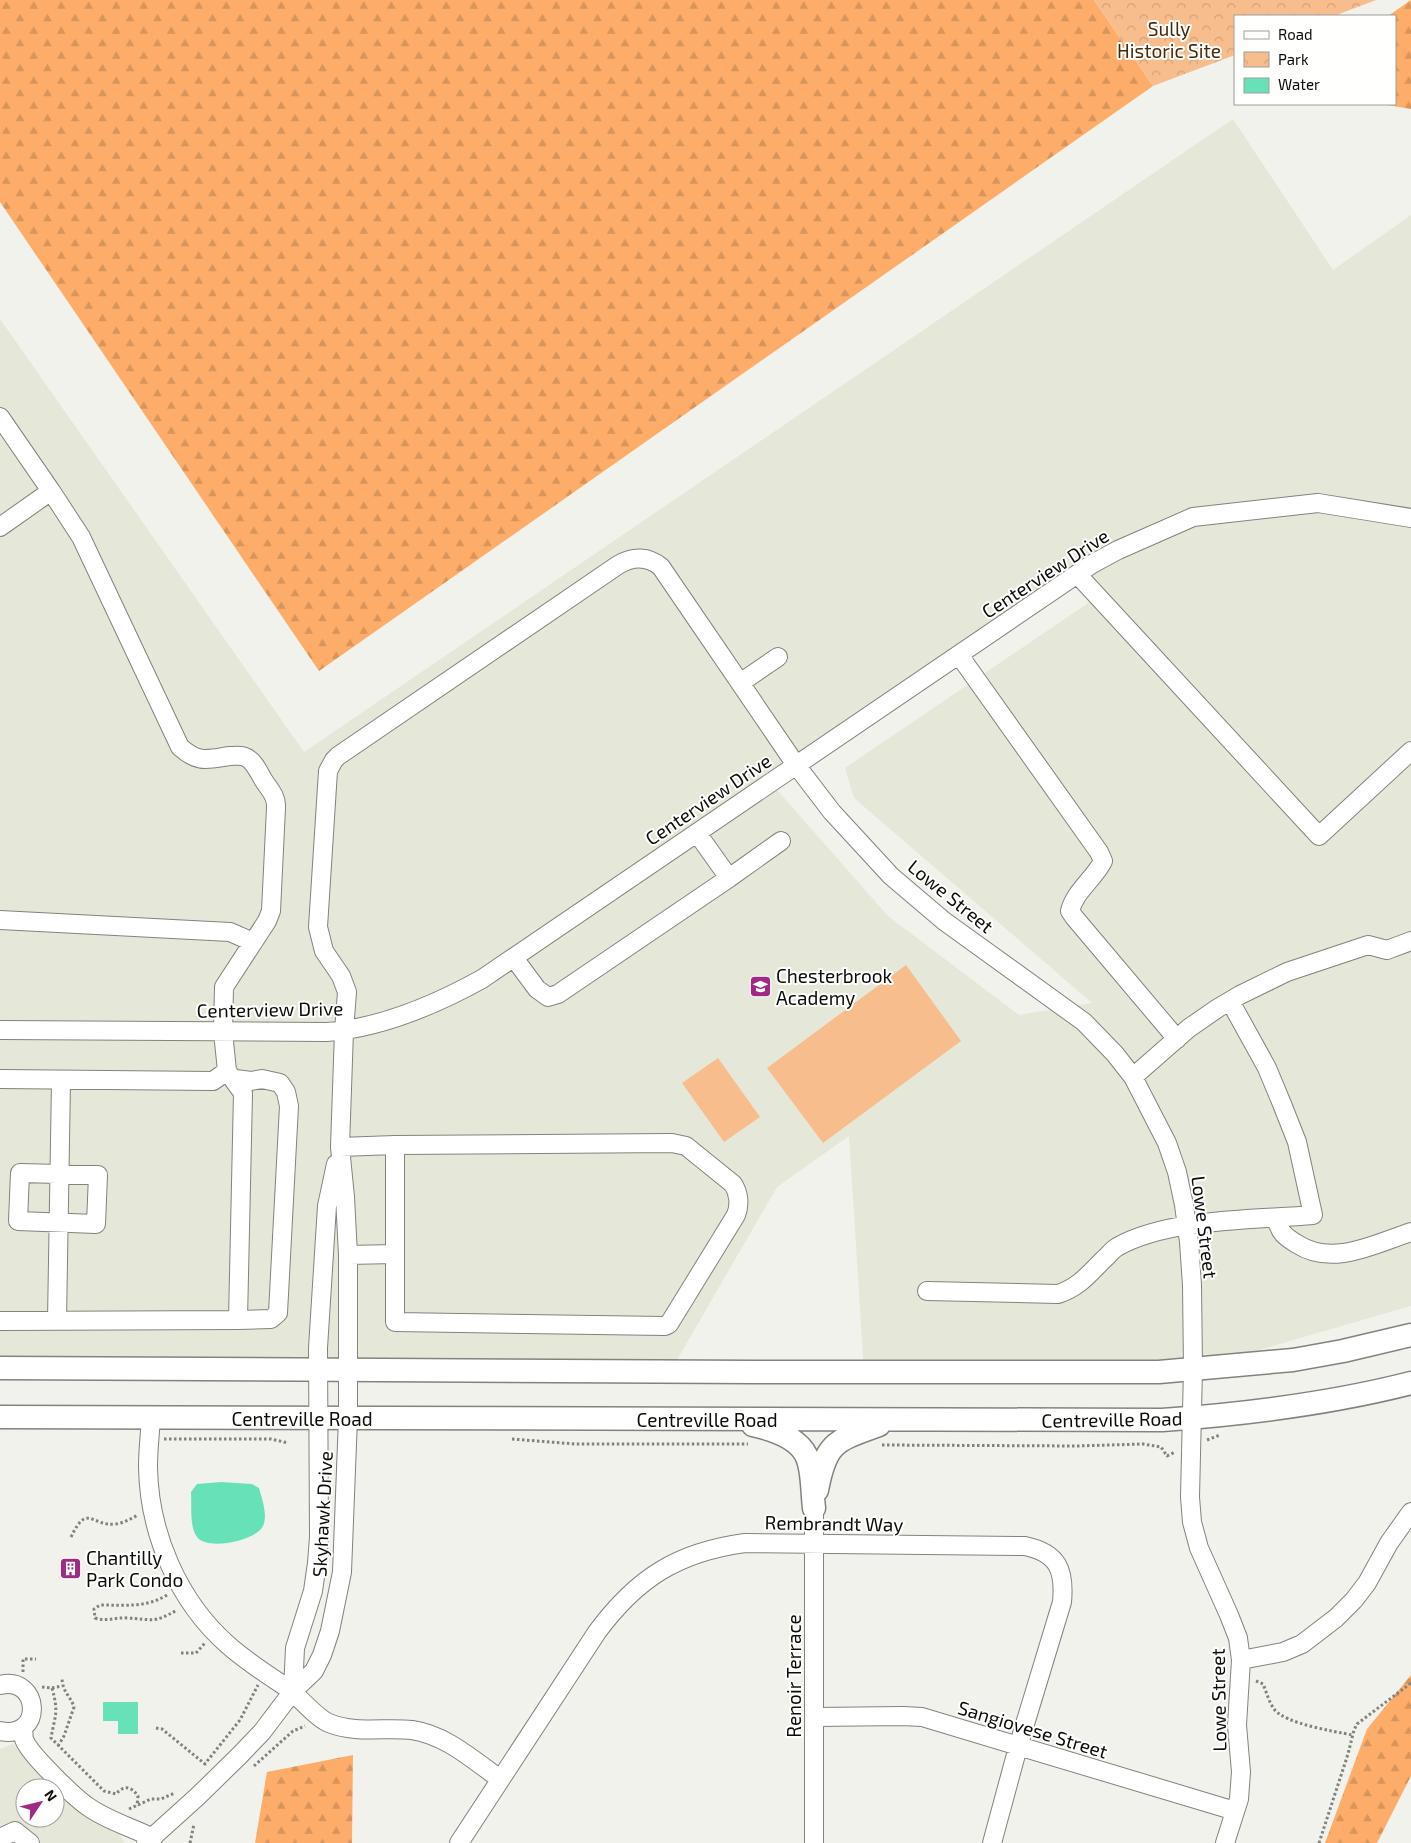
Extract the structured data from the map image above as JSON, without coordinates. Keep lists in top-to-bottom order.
{
  "streets": {
    "main road": ["Centreville Road"],
    "street": [
      "Centerview Drive",
      "Lowe Street",
      "Skyhawk Drive",
      "Rembrandt Way",
      "Renoir Terrace",
      "Sangiovese Street"
    ]
  },
  "crossings": [
    ["Centerview Drive", "Lowe Street"],
    ["Centerview Drive", "Skyhawk Drive"],
    ["Lowe Street", "Centreville Road"],
    ["Lowe Street", "Skyhawk Drive"],
    ["Lowe Street", "Sangiovese Street"],
    ["Centreville Road", "Skyhawk Drive"],
    ["Rembrandt Way", "Renoir Terrace"],
    ["Rembrandt Way", "Sangiovese Street"],
    ["Renoir Terrace", "Sangiovese Street"]
  ],
  "parks": ["Sully Historic Site"],
  "places": {
    "school or university": ["Chesterbrook Academy"],
    "building": ["Chantilly Park Condo"]
  },
  "legend": ["Road", "Park", "Water"],
  "north": "top right"
}
